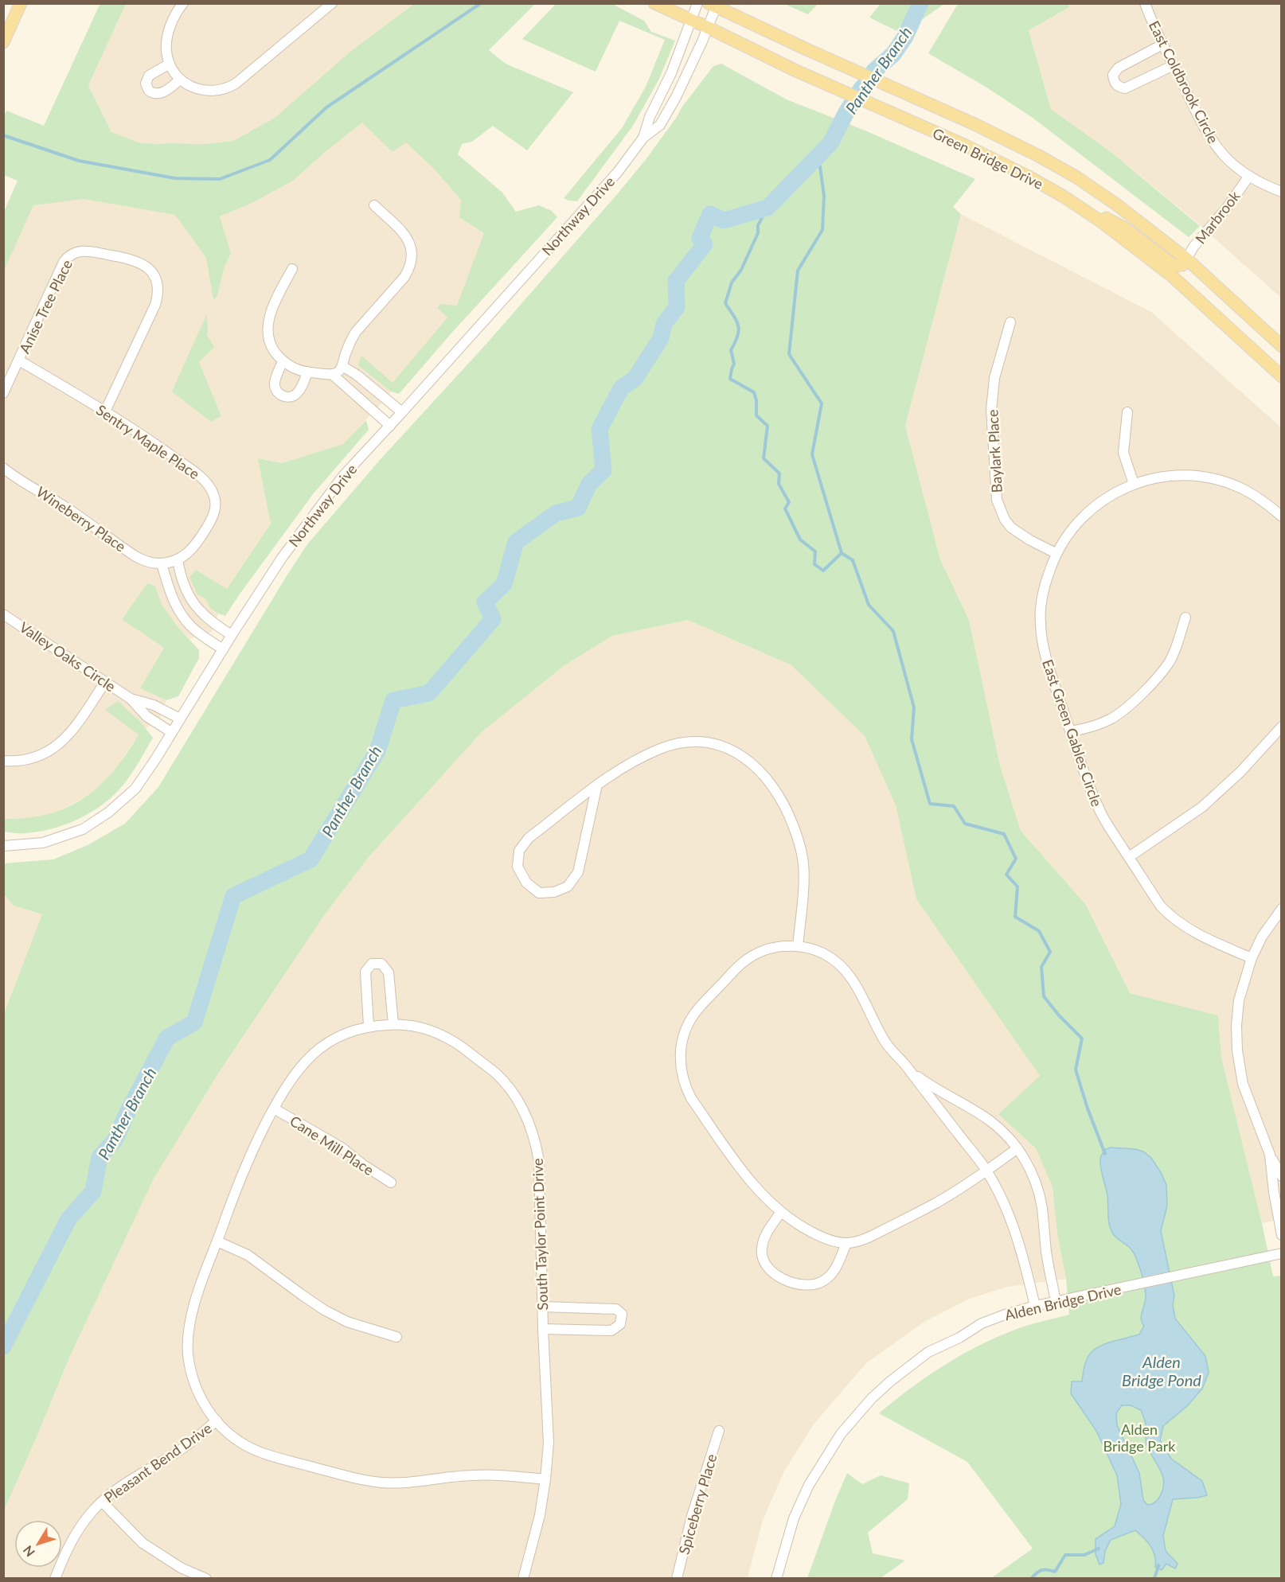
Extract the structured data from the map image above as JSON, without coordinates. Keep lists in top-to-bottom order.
{
  "streets": {
    "main road": ["Green Bridge Drive"],
    "street": [
      "East Coldbrook Circle",
      "Northway Drive",
      "Marbrook",
      "Anise Tree Place",
      "Sentry Maple Place",
      "Baylark Place",
      "Wineberry Place",
      "Valley Oaks Circle",
      "East Green Gables Circle",
      "Cane Mill Place",
      "South Taylor Point Drive",
      "Alden Bridge Drive",
      "Pleasant Bend Drive",
      "Spiceberry Place"
    ]
  },
  "crossings": [
    ["East Coldbrook Circle", "Marbrook"],
    ["Green Bridge Drive", "Northway Drive"],
    ["Green Bridge Drive", "Marbrook"],
    ["Northway Drive", "Valley Oaks Circle"],
    ["Anise Tree Place", "Sentry Maple Place"],
    ["Baylark Place", "East Green Gables Circle"],
    ["Cane Mill Place", "South Taylor Point Drive"],
    ["South Taylor Point Drive", "Pleasant Bend Drive"]
  ],
  "water": ["Panther Branch", "Alden Bridge Pond"],
  "parks": ["Alden Bridge Park"],
  "north": "bottom left"
}
